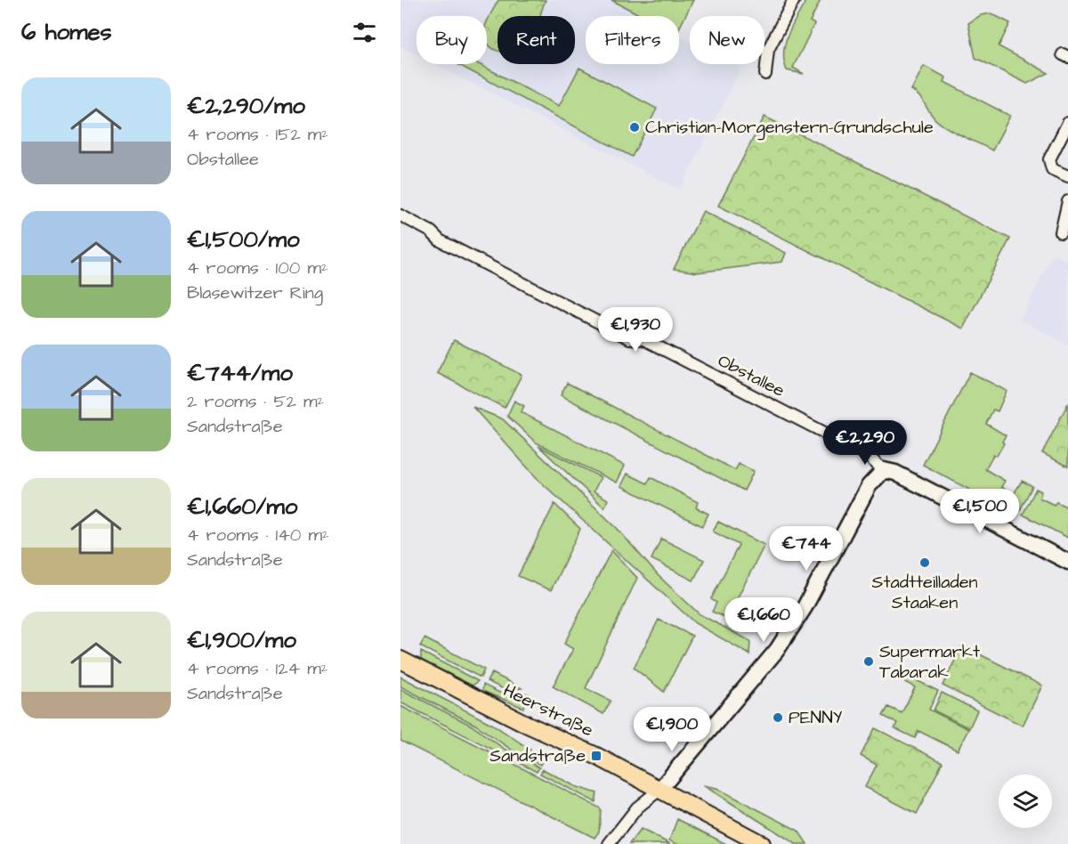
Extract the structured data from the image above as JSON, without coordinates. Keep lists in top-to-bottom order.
{
  "streets": {
    "main road": ["Heerstraße"],
    "street": ["Obstallee"]
  },
  "places": {
    "other": [
      "Christian-Morgenstern-Grundschule",
      "Stadtteilladen Staaken",
      "Supermarkt Tabarak",
      "PENNY"
    ],
    "transit": ["Sandstraße"]
  },
  "page": {
    "heading": "6 homes",
    "chip": [
      "Buy",
      "Rent",
      "Filters",
      "New"
    ],
    "list": [
      {
        "name": "€2,290/mo",
        "note": "4 rooms · 152 m² · Obstallee"
      },
      {
        "name": "€1,500/mo",
        "note": "4 rooms · 100 m² · Blasewitzer Ring"
      },
      {
        "name": "€744/mo",
        "note": "2 rooms · 52 m² · Sandstraße"
      },
      {
        "name": "€1,660/mo",
        "note": "4 rooms · 140 m² · Sandstraße"
      },
      {
        "name": "€1,900/mo",
        "note": "4 rooms · 124 m² · Sandstraße"
      }
    ],
    "price": [
      "€1,930",
      "€2,290",
      "€1,500",
      "€744",
      "€1,660",
      "€1,900"
    ]
  }
}
